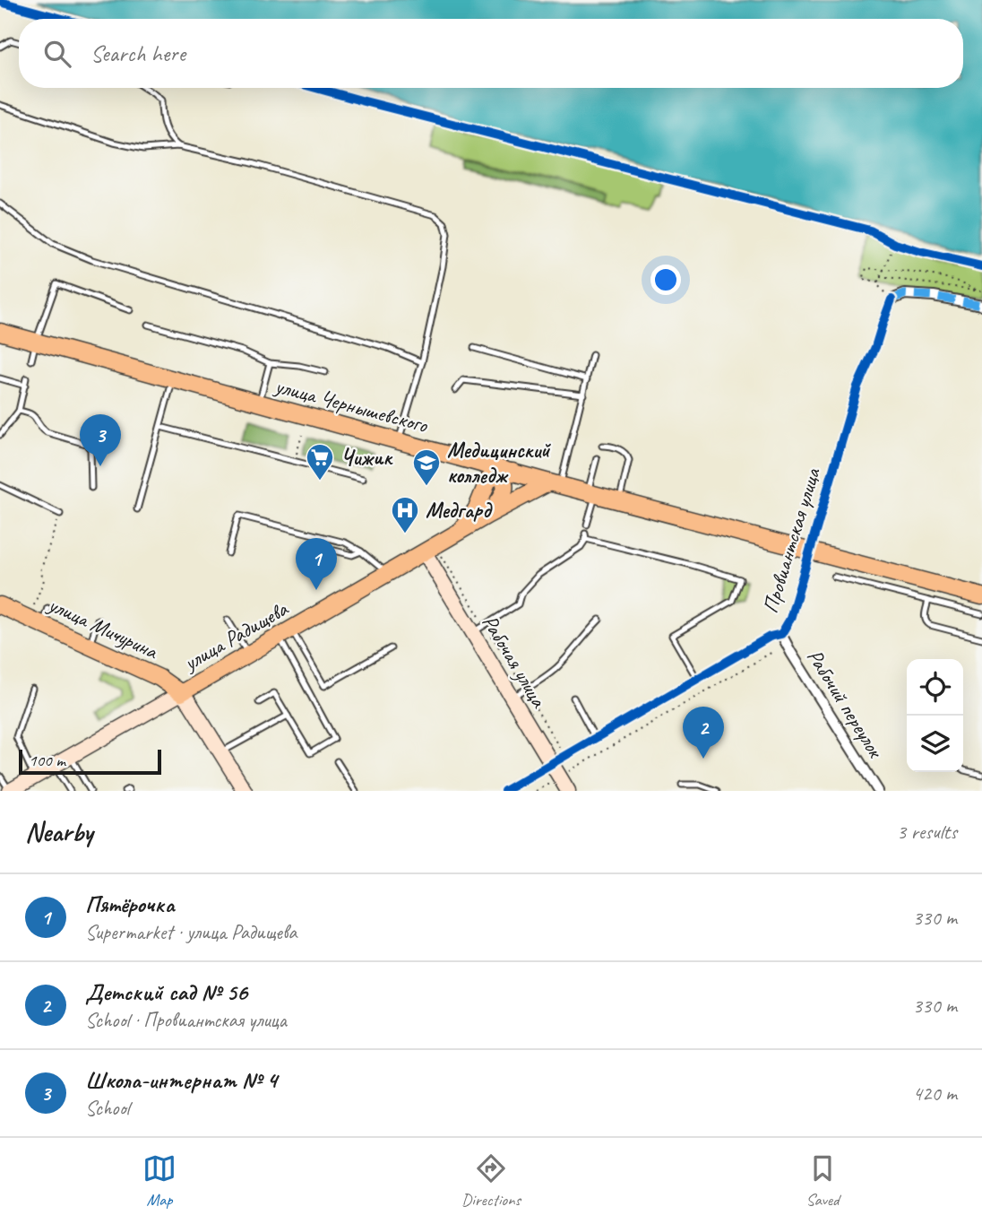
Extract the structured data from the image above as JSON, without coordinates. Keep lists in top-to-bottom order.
{
  "streets": {
    "main road": ["улица Чернышевского", "улица Мичурина", "улица Радищева"],
    "street": ["Провиантская улица", "Рабочая улица", "Рабочий переулок"]
  },
  "crossings": [
    ["улица Чернышевского", "Провиантская улица"],
    ["улица Чернышевского", "улица Радищева"],
    ["Провиантская улица", "Рабочая улица"],
    ["Провиантская улица", "Рабочий переулок"],
    ["улица Мичурина", "улица Радищева"],
    ["улица Радищева", "Рабочая улица"]
  ],
  "places": {
    "supermarket": ["Чижик"],
    "school or university": ["Медицинский колледж"],
    "hospital": ["Медгард"]
  },
  "scale_bar": "100 m",
  "page": {
    "search": "Search here",
    "pins": ["3", "1", "2"],
    "scale": "100 m",
    "heading": ["Nearby", "3 results"],
    "list": [
      {
        "mark": "1",
        "name": "Пятёрочка",
        "note": "Supermarket · улица Радищева",
        "value": "330 m"
      },
      {
        "mark": "2",
        "name": "Детский сад № 56",
        "note": "School · Провиантская улица",
        "value": "330 m"
      },
      {
        "mark": "3",
        "name": "Школа-интернат № 4",
        "note": "School",
        "value": "420 m"
      }
    ],
    "nav": ["Map", "Directions", "Saved"]
  }
}
